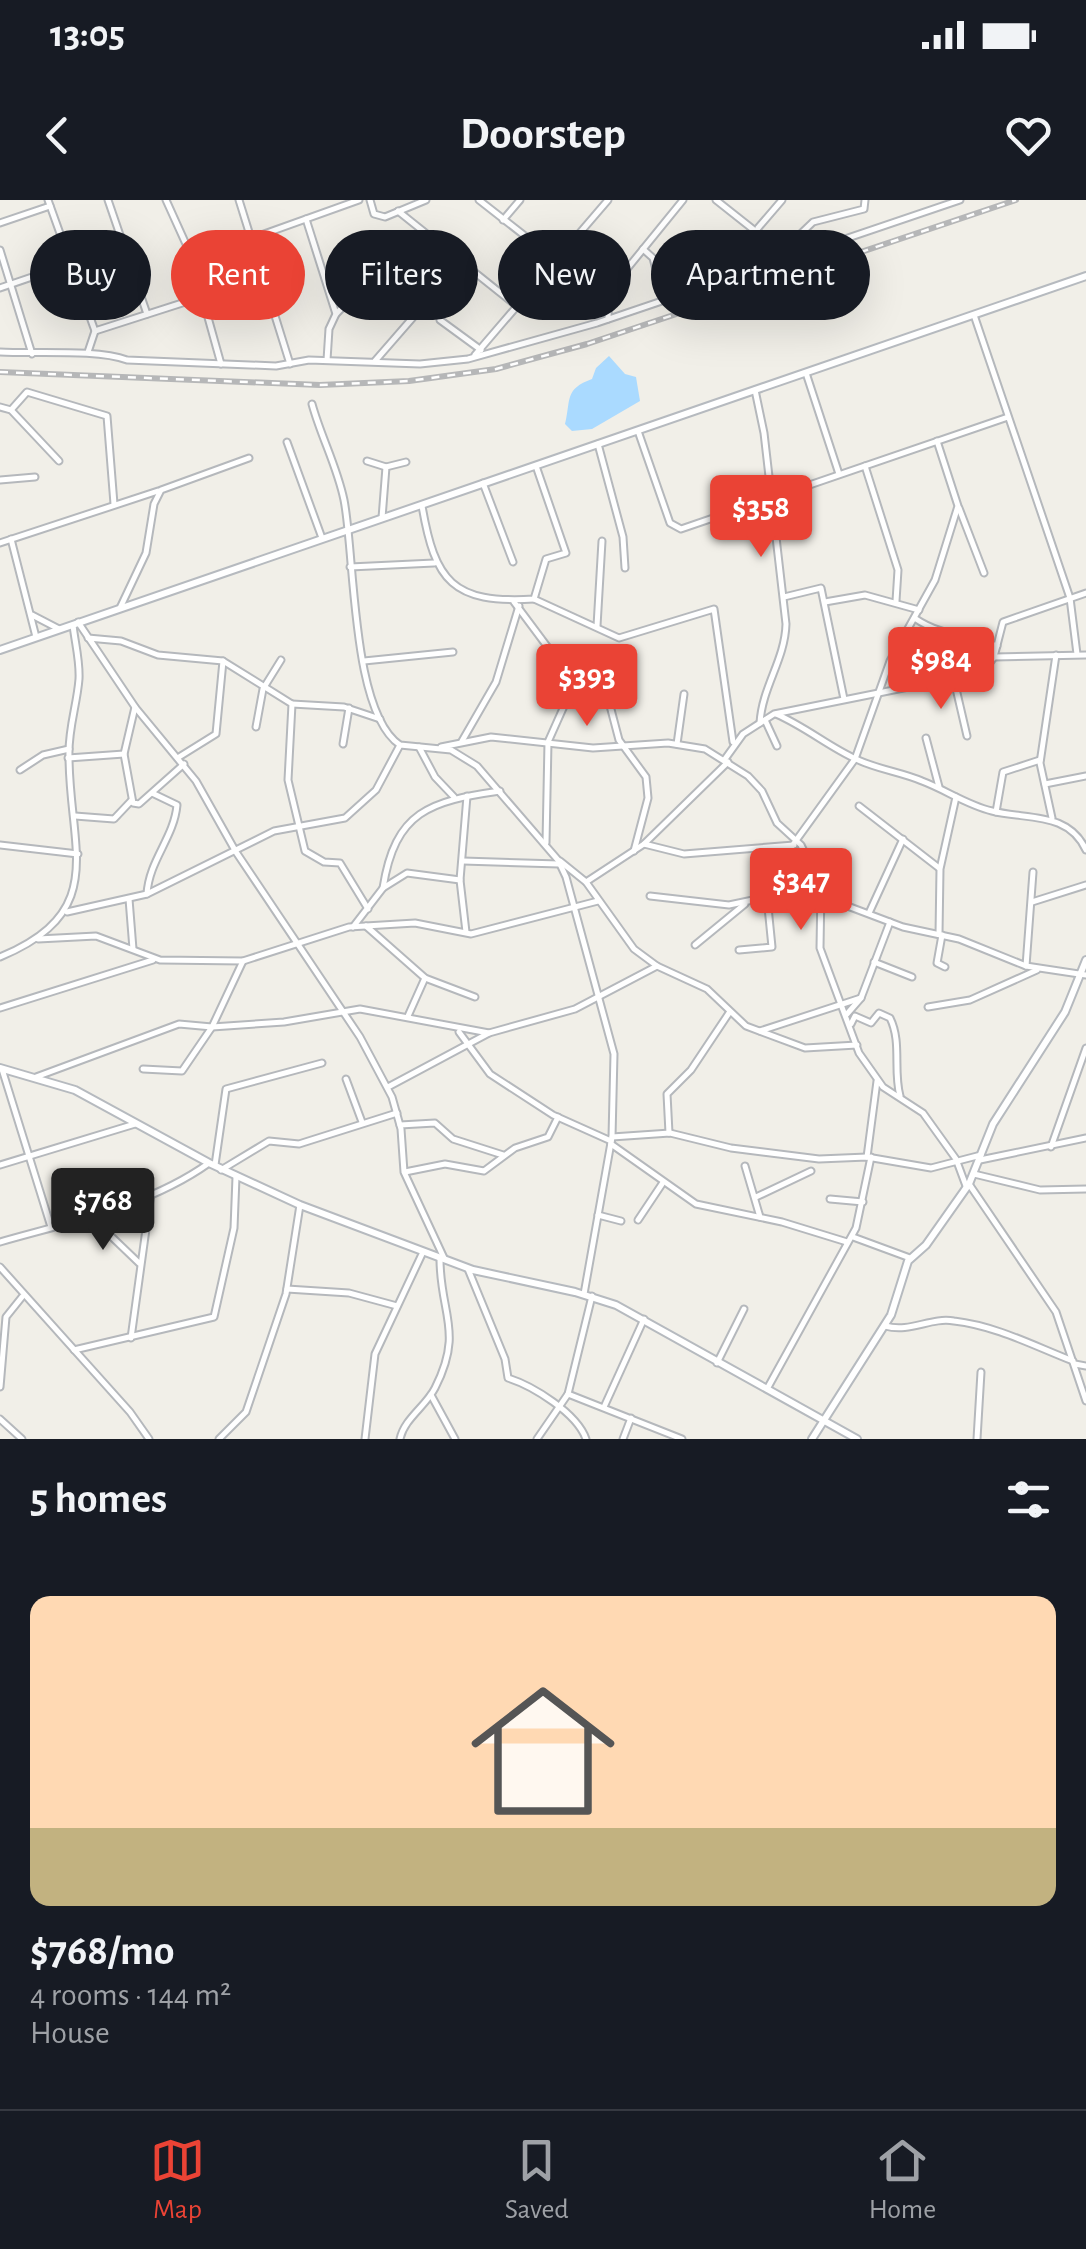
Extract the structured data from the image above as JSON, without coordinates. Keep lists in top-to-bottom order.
{
  "page": {
    "status": "13:05",
    "header": "Doorstep",
    "chip": [
      "Buy",
      "Rent",
      "Filters",
      "New",
      "Apartment"
    ],
    "price": [
      "$358",
      "$984",
      "$393",
      "$347",
      "$768"
    ],
    "heading": "5 homes",
    "list": [
      {
        "name": "$768/mo",
        "note": "4 rooms · 144 m² · House"
      }
    ],
    "tabs": ["Map", "Saved", "Home"]
  }
}
